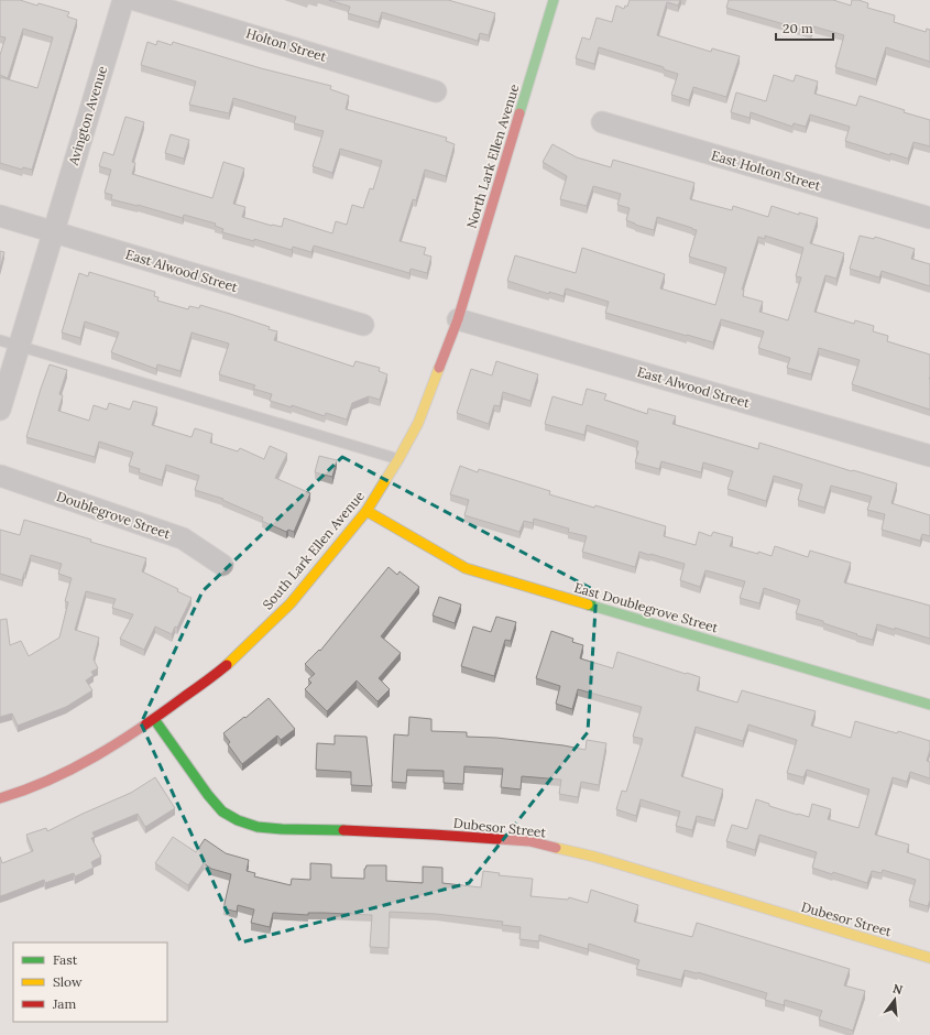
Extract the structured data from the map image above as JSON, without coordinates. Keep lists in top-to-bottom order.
{
  "streets": {
    "street": [
      "Holton Street",
      "Avington Avenue",
      "North Lark Ellen Avenue",
      "East Holton Street",
      "East Alwood Street",
      "Doublegrove Street",
      "South Lark Ellen Avenue",
      "East Doublegrove Street",
      "Dubesor Street"
    ]
  },
  "crossings": [
    ["Avington Avenue", "East Alwood Street"],
    ["North Lark Ellen Avenue", "East Alwood Street"],
    ["North Lark Ellen Avenue", "South Lark Ellen Avenue"],
    ["East Alwood Street", "South Lark Ellen Avenue"],
    ["South Lark Ellen Avenue", "East Doublegrove Street"],
    ["South Lark Ellen Avenue", "Dubesor Street"]
  ],
  "legend": ["Fast", "Slow", "Jam"],
  "scale_bar": "20 m",
  "north": "top"
}
